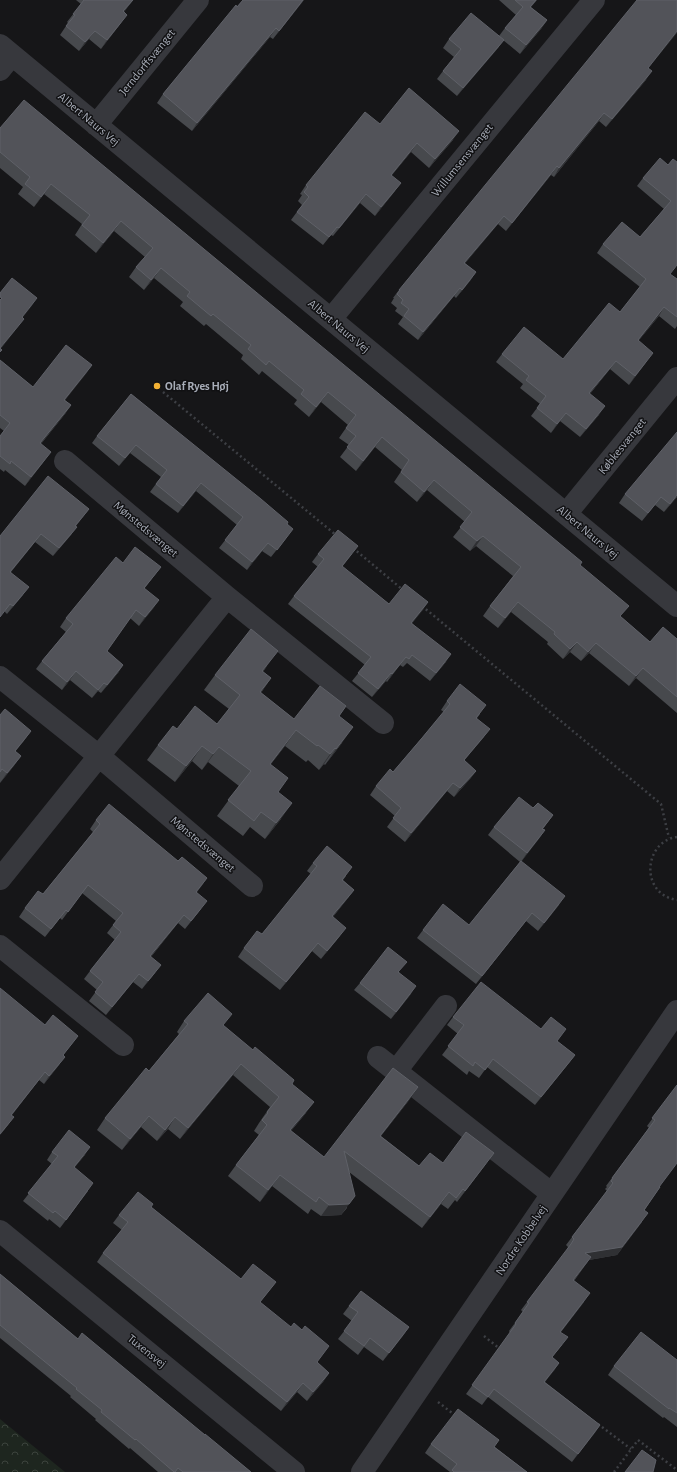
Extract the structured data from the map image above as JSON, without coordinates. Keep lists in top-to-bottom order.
{
  "streets": {
    "street": [
      "Jerndorffsvænget",
      "Albert Naurs Vej",
      "Willumsensvænget",
      "Købkesvænget",
      "Mønstedsvænget",
      "Nordre Kobbelvej",
      "Tuxensvej"
    ]
  },
  "crossings": [
    ["Jerndorffsvænget", "Albert Naurs Vej"],
    ["Albert Naurs Vej", "Willumsensvænget"],
    ["Albert Naurs Vej", "Købkesvænget"]
  ],
  "places": ["Olaf Ryes Høj"]
}
